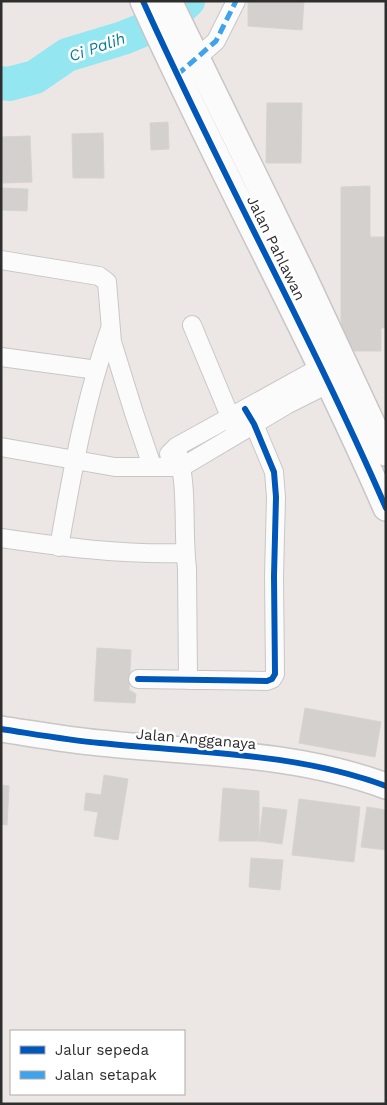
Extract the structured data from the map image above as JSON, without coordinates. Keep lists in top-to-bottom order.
{
  "streets": {
    "street": ["Jalan Pahlawan", "Jalan Angganaya"]
  },
  "water": ["Ci Palih"],
  "legend": ["Jalur sepeda", "Jalan setapak"]
}
